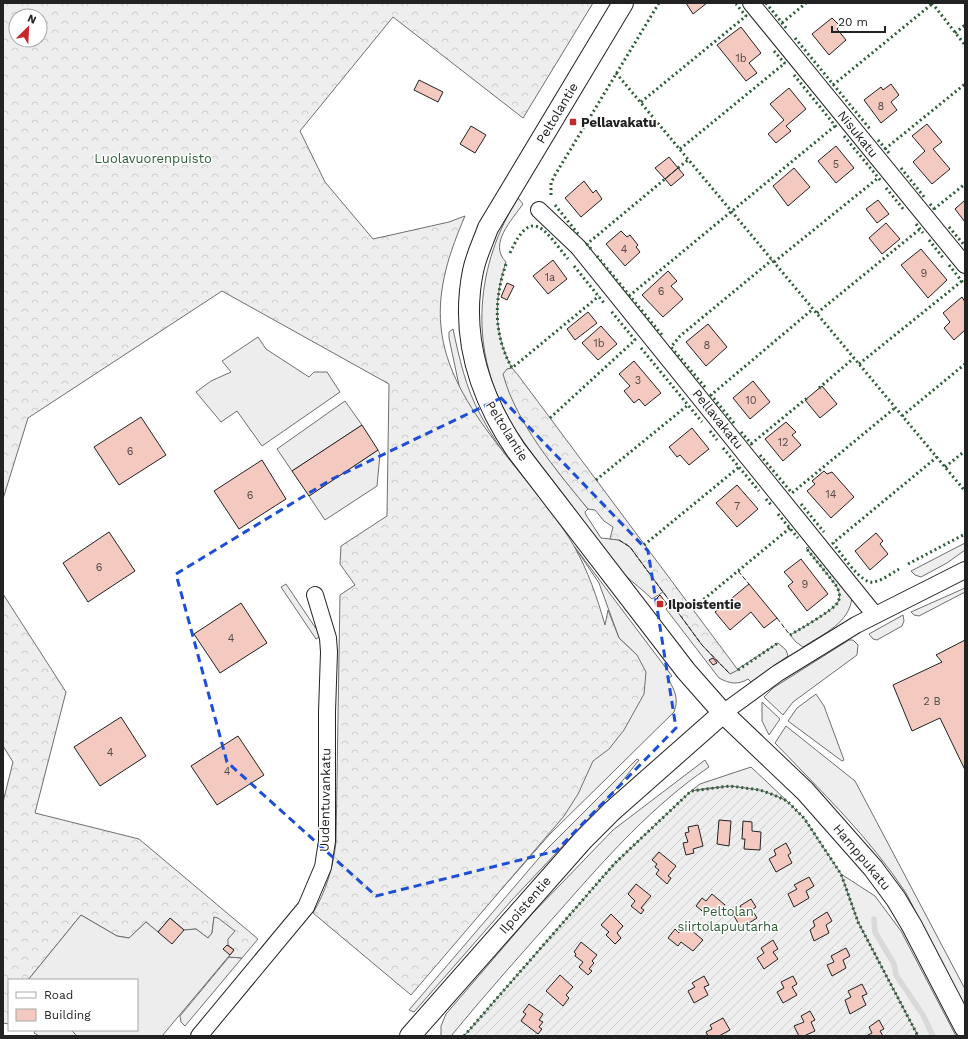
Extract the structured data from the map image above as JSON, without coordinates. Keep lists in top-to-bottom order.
{
  "streets": {
    "street": [
      "Peltolantie",
      "Nisukatu",
      "Pellavakatu",
      "Uudentuvankatu",
      "Hamppukatu",
      "Ilpoistentie"
    ]
  },
  "crossings": [
    ["Peltolantie", "Hamppukatu"],
    ["Peltolantie", "Ilpoistentie"],
    ["Pellavakatu", "Ilpoistentie"],
    ["Hamppukatu", "Ilpoistentie"]
  ],
  "parks": ["Luolavuorenpuisto", "Peltolan siirtolapuutarha"],
  "places": {
    "transit": ["Pellavakatu", "Ilpoistentie"]
  },
  "house_numbers": [
    "1b",
    "8",
    "5",
    "4",
    "9",
    "1a",
    "6",
    "1b",
    "8",
    "3",
    "10",
    "12",
    "6",
    "14",
    "6",
    "7",
    "6",
    "9",
    "4",
    "2 B",
    "4",
    "4"
  ],
  "legend": ["Road", "Building"],
  "scale_bar": "20 m",
  "north": "top right"
}
